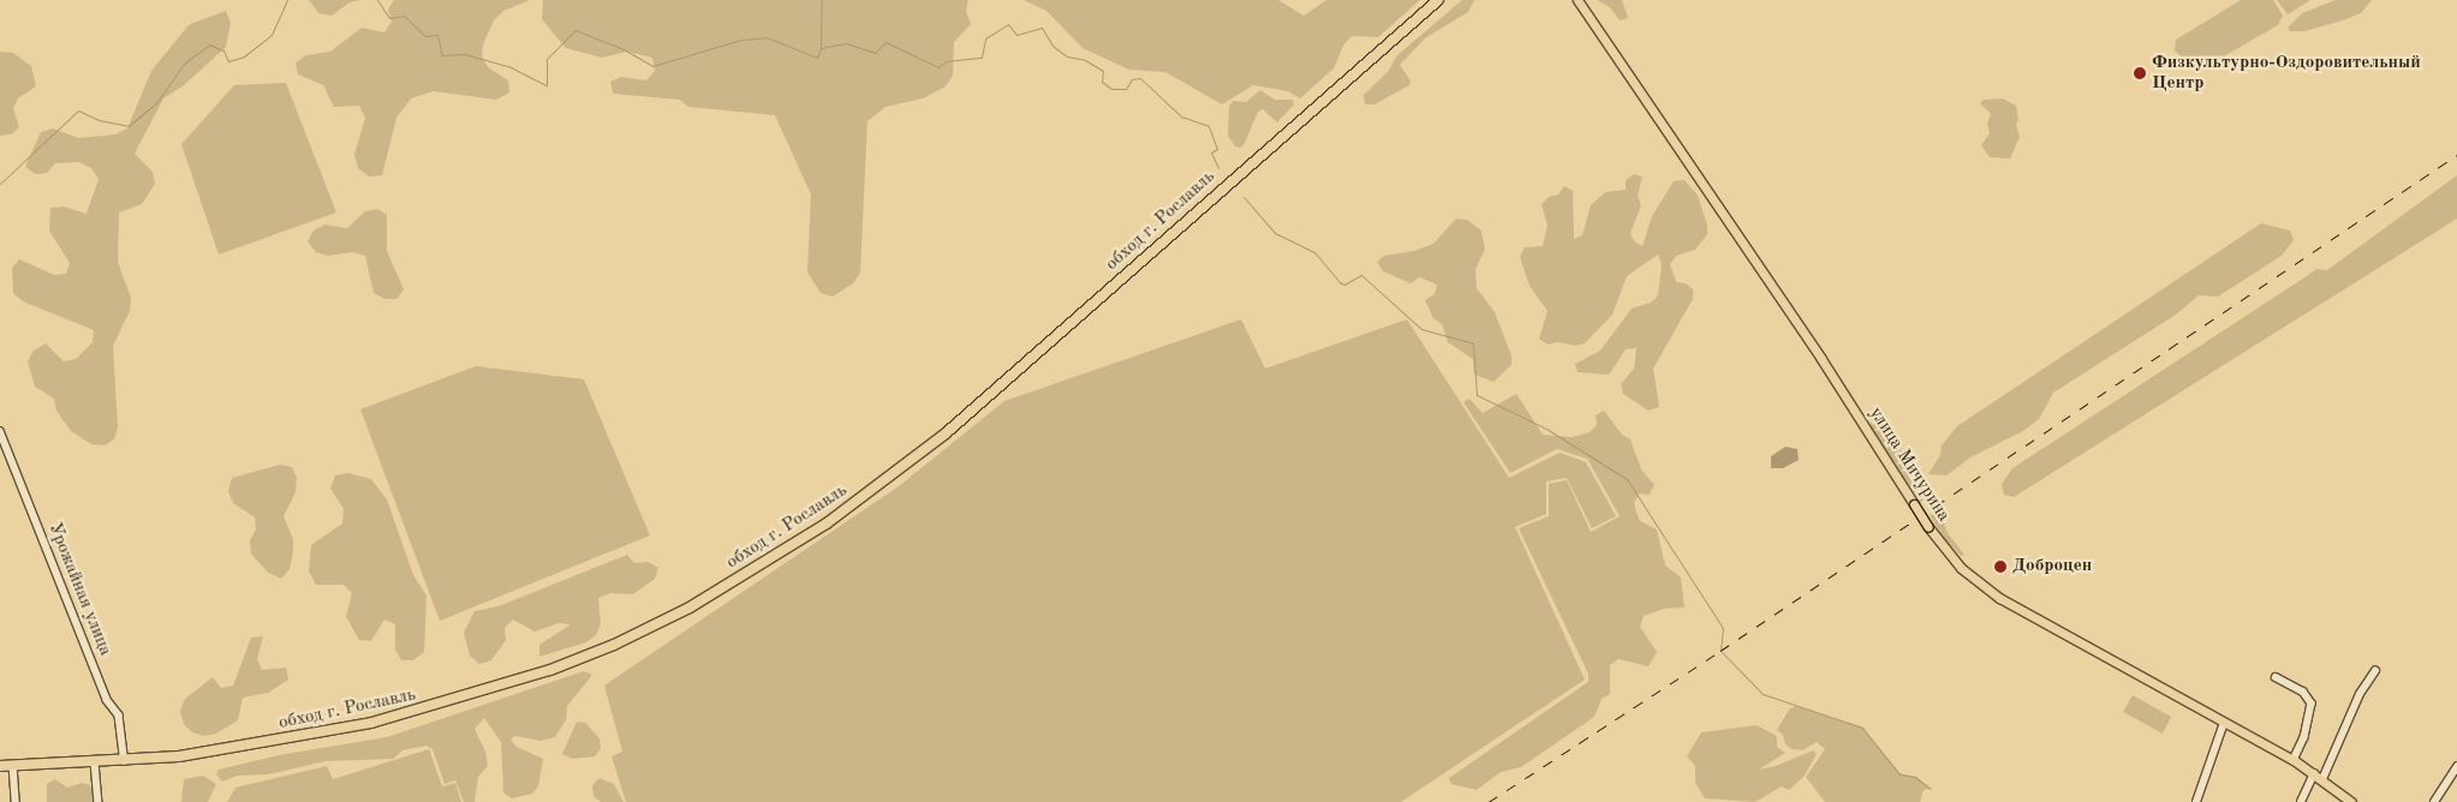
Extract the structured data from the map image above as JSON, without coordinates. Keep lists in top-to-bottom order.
{
  "streets": {
    "highway": ["обход г. Рославль"],
    "main road": ["улица Мичурина"],
    "street": ["Урожайная улица"]
  },
  "crossings": [
    ["обход г. Рославль", "Урожайная улица"]
  ],
  "places": ["Физкультурно-Оздоровительный Центр", "Доброцен"]
}
